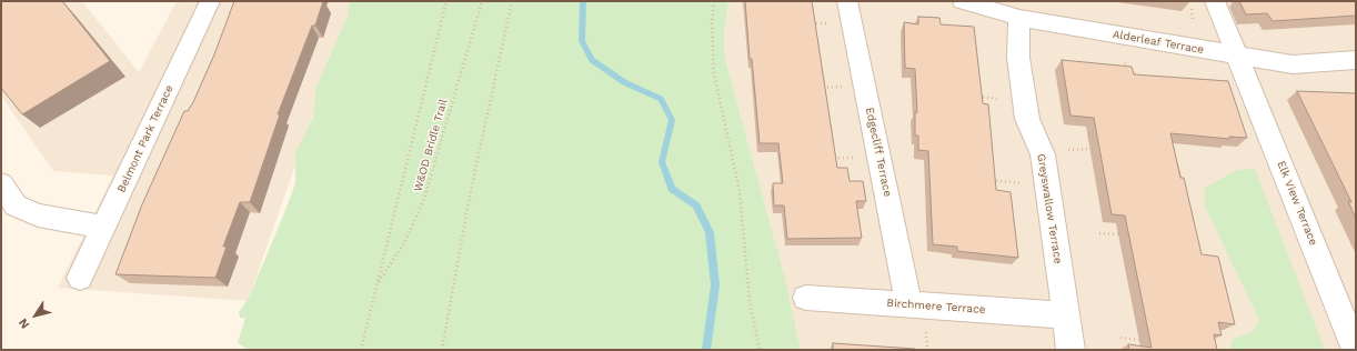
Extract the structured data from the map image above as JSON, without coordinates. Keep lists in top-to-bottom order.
{
  "streets": {
    "street": [
      "Alderleaf Terrace",
      "Belmont Park Terrace",
      "Edgecliff Terrace",
      "Elk View Terrace",
      "Greyswallow Terrace",
      "Birchmere Terrace"
    ],
    "path": ["W&OD Bridle Trail"]
  },
  "crossings": [
    ["Alderleaf Terrace", "Elk View Terrace"],
    ["Alderleaf Terrace", "Greyswallow Terrace"],
    ["Edgecliff Terrace", "Birchmere Terrace"],
    ["Greyswallow Terrace", "Birchmere Terrace"]
  ],
  "north": "bottom left"
}
